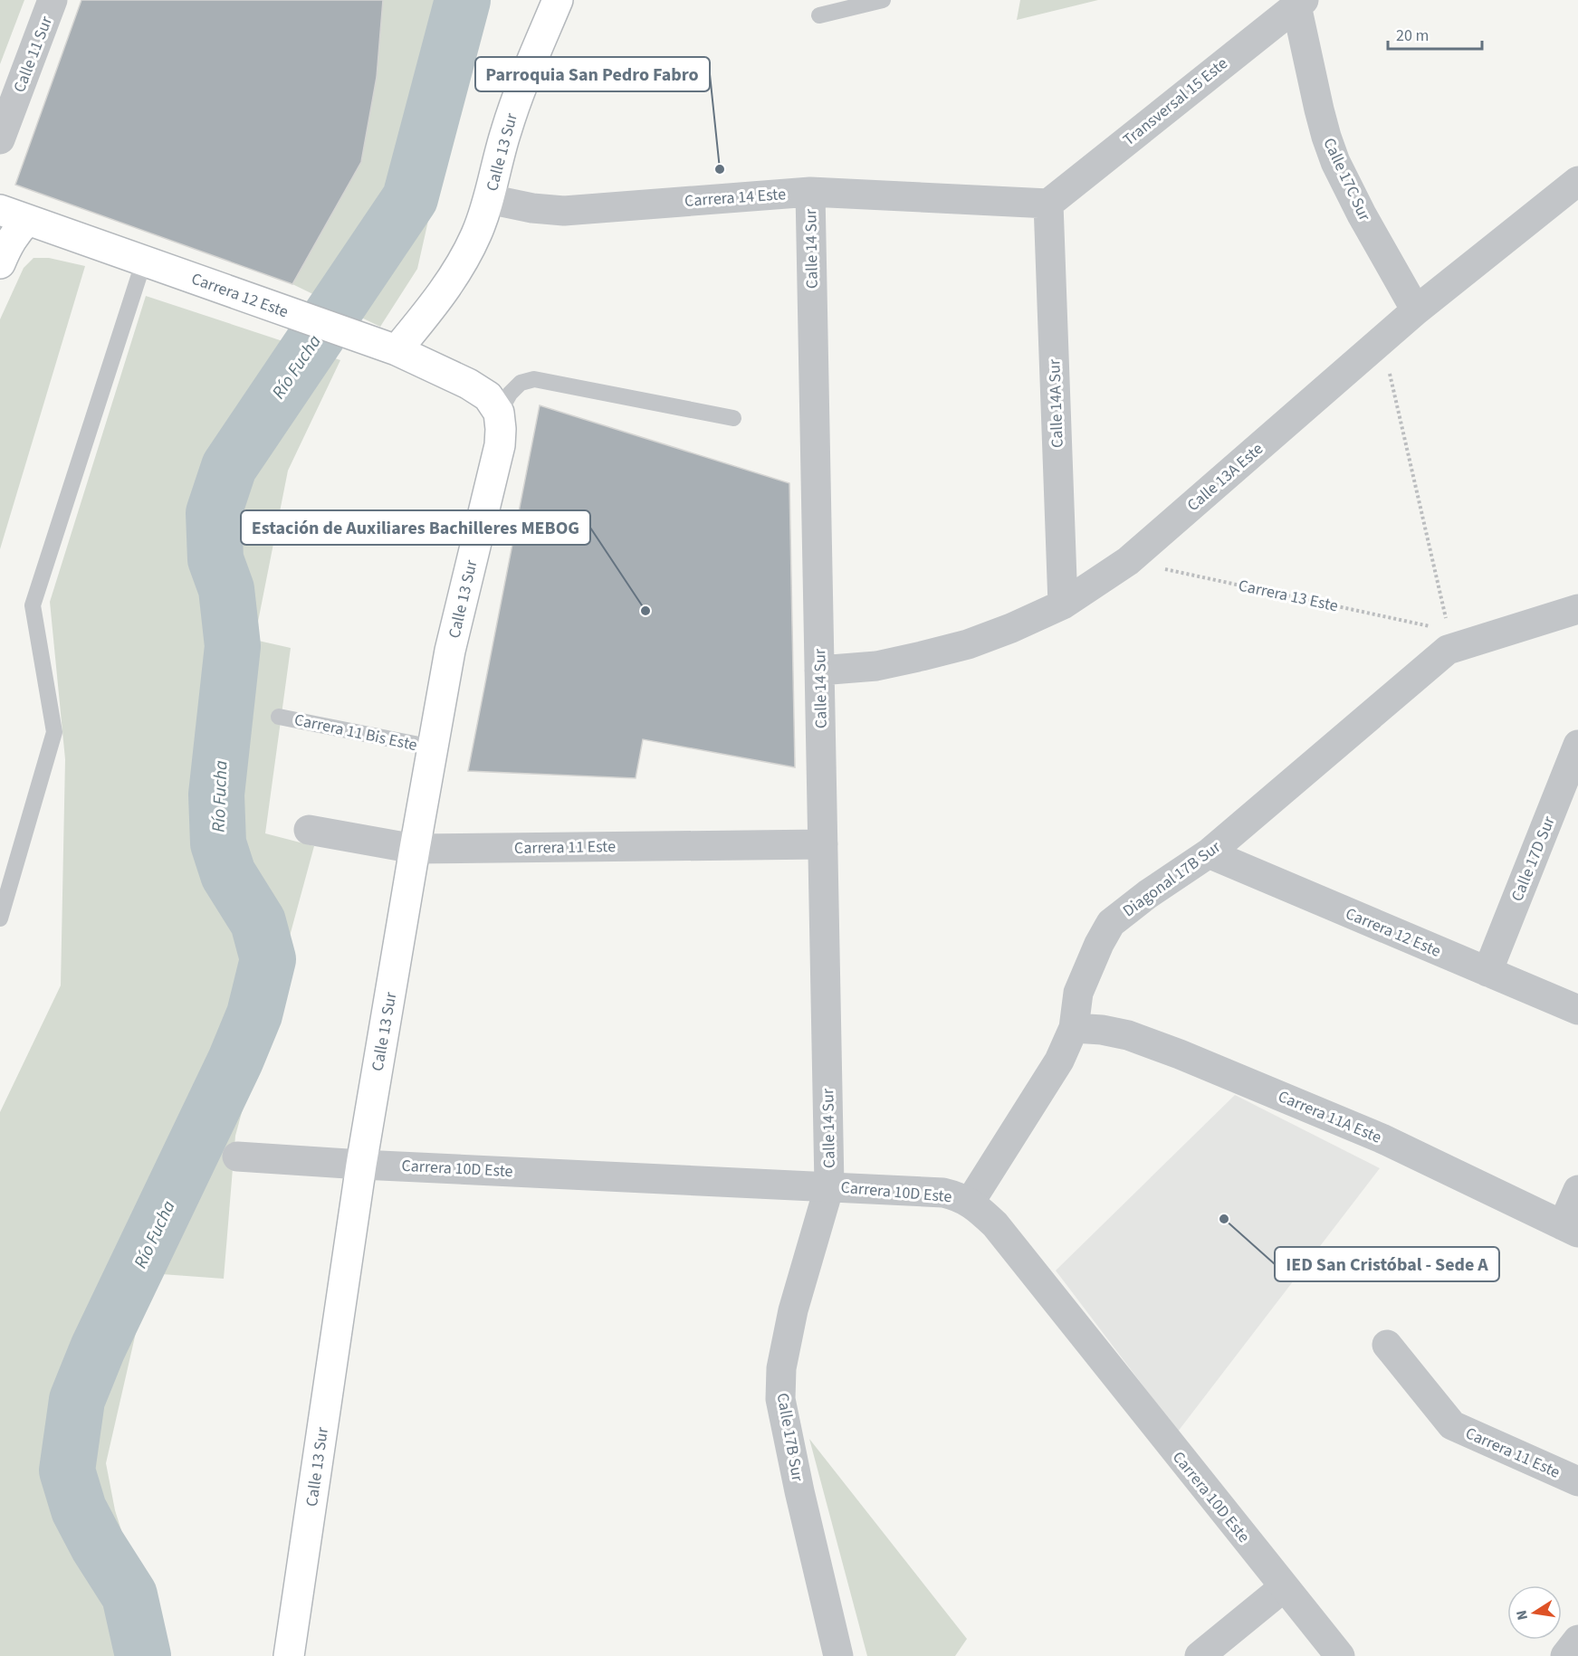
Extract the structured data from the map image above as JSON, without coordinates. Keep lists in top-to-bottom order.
{
  "streets": {
    "main road": ["Calle 13 Sur", "Carrera 12 Este"],
    "street": [
      "Calle 11 Sur",
      "Transversal 15 Este",
      "Calle 17C Sur",
      "Carrera 14 Este",
      "Calle 14 Sur",
      "Calle 14A Sur",
      "Calle 13A Este",
      "Carrera 11 Este",
      "Calle 17D Sur",
      "Diagonal 17B Sur",
      "Carrera 11A Este",
      "Carrera 10D Este",
      "Calle 17B Sur"
    ],
    "lane": ["Carrera 11 Bis Este"],
    "path": ["Carrera 13 Este"]
  },
  "crossings": [
    ["Transversal 15 Este", "Calle 17C Sur"],
    ["Transversal 15 Este", "Carrera 14 Este"],
    ["Transversal 15 Este", "Calle 14A Sur"],
    ["Calle 13 Sur", "Carrera 14 Este"],
    ["Calle 13 Sur", "Carrera 12 Este"],
    ["Calle 13 Sur", "Carrera 11 Bis Este"],
    ["Calle 13 Sur", "Carrera 11 Este"],
    ["Calle 13 Sur", "Carrera 10D Este"],
    ["Calle 17C Sur", "Calle 13A Este"],
    ["Carrera 14 Este", "Calle 14 Sur"],
    ["Carrera 14 Este", "Calle 14A Sur"],
    ["Calle 14 Sur", "Calle 13A Este"],
    ["Calle 14 Sur", "Carrera 11 Este"],
    ["Calle 14 Sur", "Carrera 10D Este"],
    ["Calle 14 Sur", "Calle 17B Sur"],
    ["Carrera 12 Este", "Calle 17D Sur"],
    ["Carrera 12 Este", "Diagonal 17B Sur"],
    ["Calle 14A Sur", "Calle 13A Este"],
    ["Calle 13A Este", "Carrera 13 Este"],
    ["Carrera 13 Este", "Diagonal 17B Sur"],
    ["Diagonal 17B Sur", "Carrera 11A Este"],
    ["Diagonal 17B Sur", "Carrera 10D Este"],
    ["Carrera 10D Este", "Calle 17B Sur"]
  ],
  "water": ["Río Fucha"],
  "places": ["Parroquia San Pedro Fabro", "Estación de Auxiliares Bachilleres MEBOG", "IED San Cristóbal - Sede A"],
  "scale_bar": "20 m",
  "north": "left"
}
